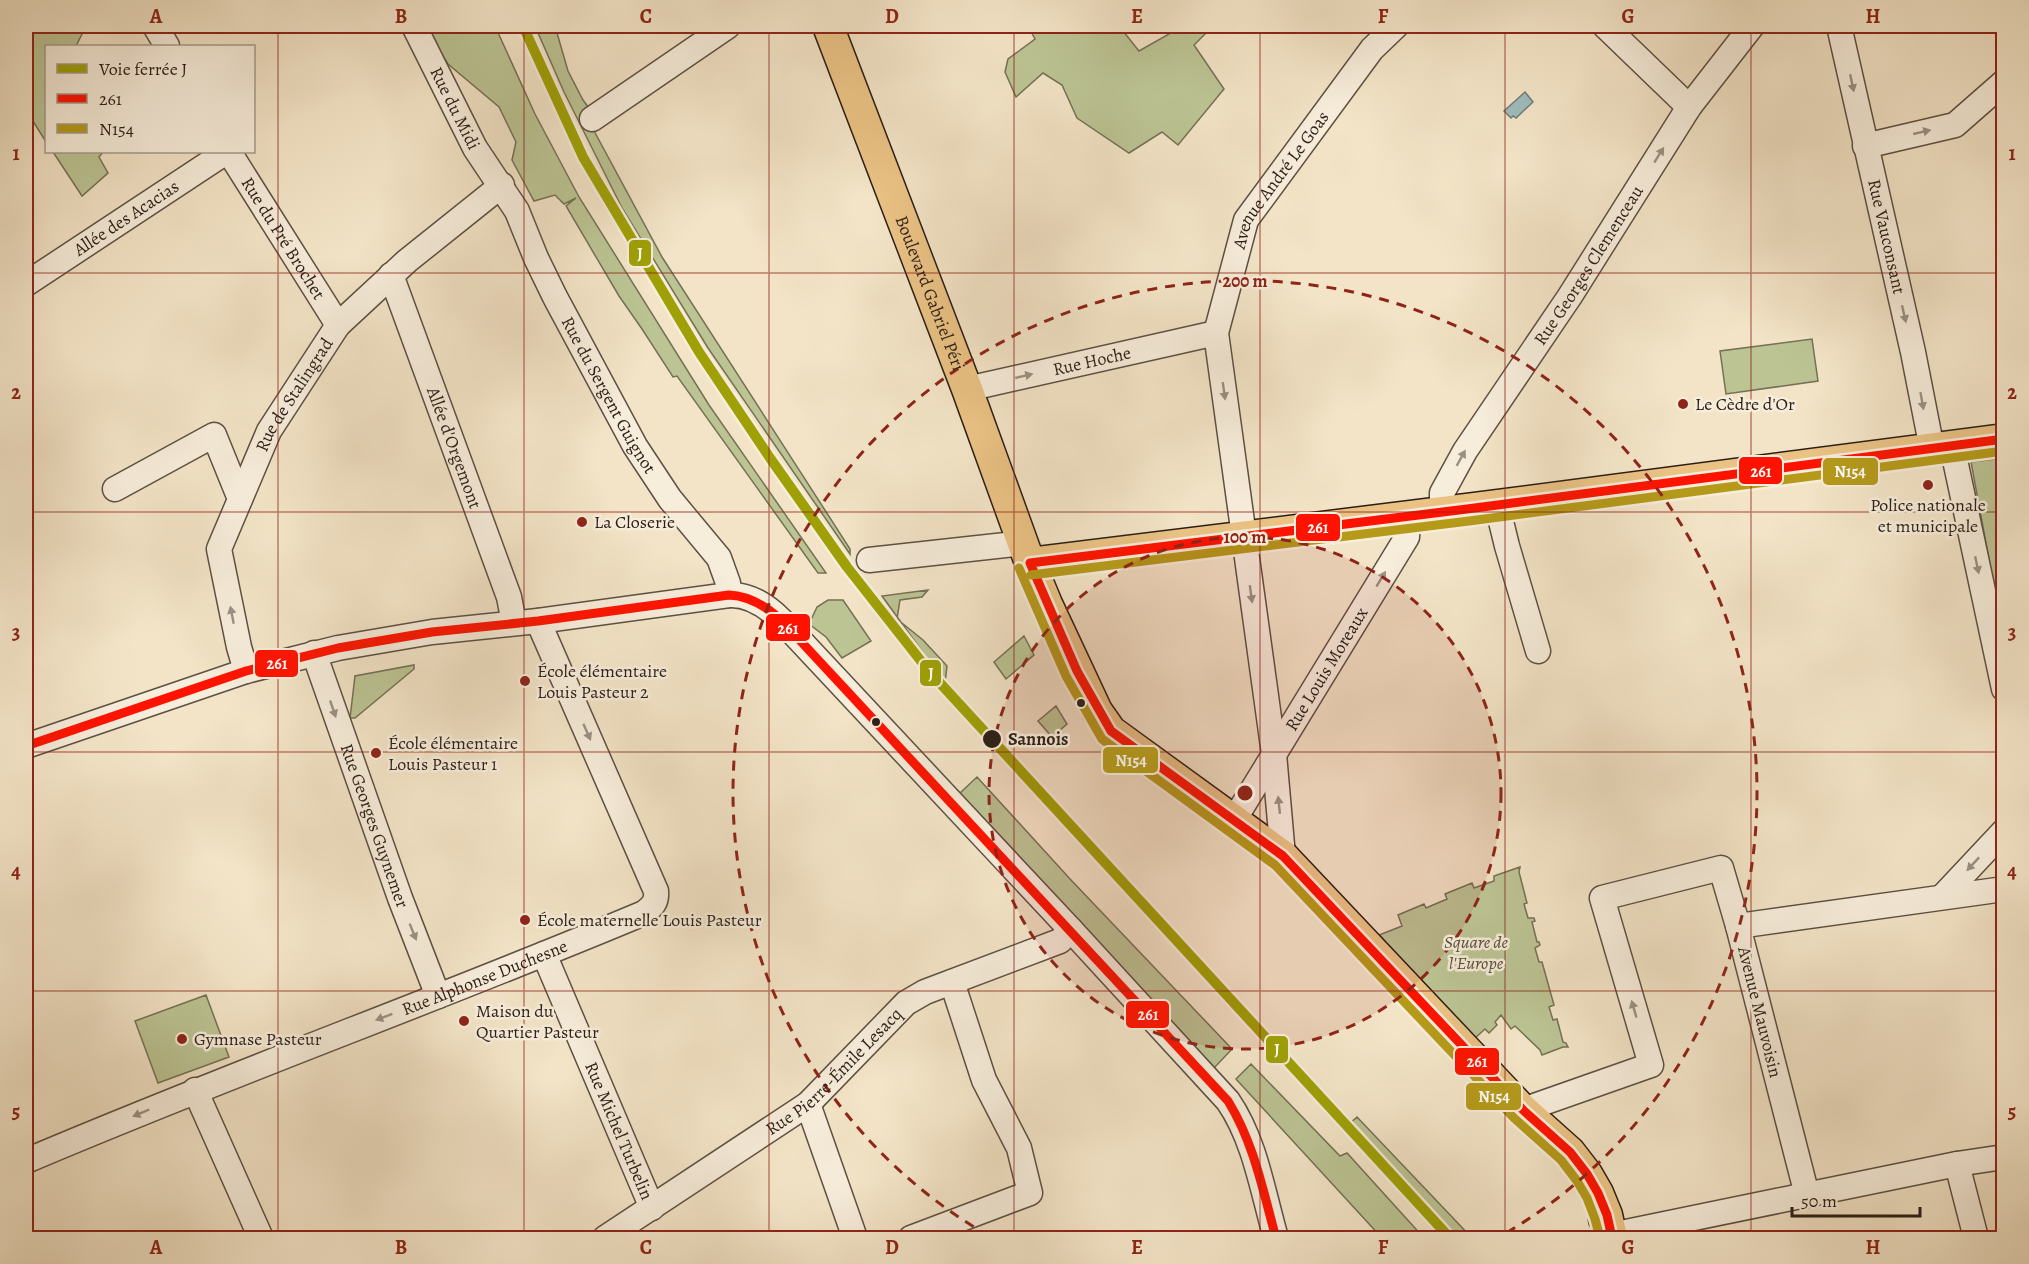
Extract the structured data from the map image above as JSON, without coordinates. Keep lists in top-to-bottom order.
{
  "streets": {
    "main road": ["Boulevard Gabriel Péri"],
    "street": [
      "Rue du Midi",
      "Avenue André Le Goas",
      "Allée des Acacias",
      "Rue Vauconsant",
      "Rue du Pré Brochet",
      "Rue Georges Clemenceau",
      "Rue Hoche",
      "Rue de Stalingrad",
      "Rue du Sergent Guignot",
      "Allée d'Orgemont",
      "Rue Louis Moreaux",
      "Rue Georges Guynemer",
      "Rue Alphonse Duchesne",
      "Avenue Mauvoisin",
      "Rue Pierre-Émile Lesacq",
      "Rue Michel Turbelin"
    ]
  },
  "crossings": [
    ["Rue du Midi", "Rue de Stalingrad"],
    ["Rue du Midi", "Rue du Sergent Guignot"],
    ["Avenue André Le Goas", "Boulevard Gabriel Péri"],
    ["Avenue André Le Goas", "Rue Hoche"],
    ["Avenue André Le Goas", "Rue Louis Moreaux"],
    ["Rue du Pré Brochet", "Rue de Stalingrad"],
    ["Boulevard Gabriel Péri", "Rue Hoche"],
    ["Boulevard Gabriel Péri", "Rue Louis Moreaux"],
    ["Rue de Stalingrad", "Rue du Sergent Guignot"],
    ["Rue de Stalingrad", "Allée d'Orgemont"],
    ["Rue Georges Guynemer", "Rue Alphonse Duchesne"],
    ["Rue Alphonse Duchesne", "Rue Michel Turbelin"],
    ["Rue Pierre-Émile Lesacq", "Rue Michel Turbelin"]
  ],
  "one_way": [
    "Rue Vauconsant",
    "Rue Georges Clemenceau",
    "Rue Hoche",
    "Rue Louis Moreaux",
    "Rue Georges Guynemer"
  ],
  "parks": ["Square de l'Europe"],
  "places": [
    "Le Cèdre d'Or",
    "Police nationale et municipale",
    "La Closerie",
    "École élémentaire Louis Pasteur 2",
    "Sannois",
    "École élémentaire Louis Pasteur 1",
    "École maternelle Louis Pasteur",
    "Maison du Quartier Pasteur",
    "Gymnase Pasteur"
  ],
  "lines": ["rail line J", "transit line 261", "transit line N154"],
  "legend": ["Voie ferrée J", "261", "N154"],
  "scale_bar": "50 m",
  "grid": {
    "columns": [
      "A",
      "B",
      "C",
      "D",
      "E",
      "F",
      "G",
      "H"
    ],
    "rows": [
      "1",
      "2",
      "3",
      "4",
      "5"
    ]
  },
  "rings": ["200 m", "100 m"]
}
